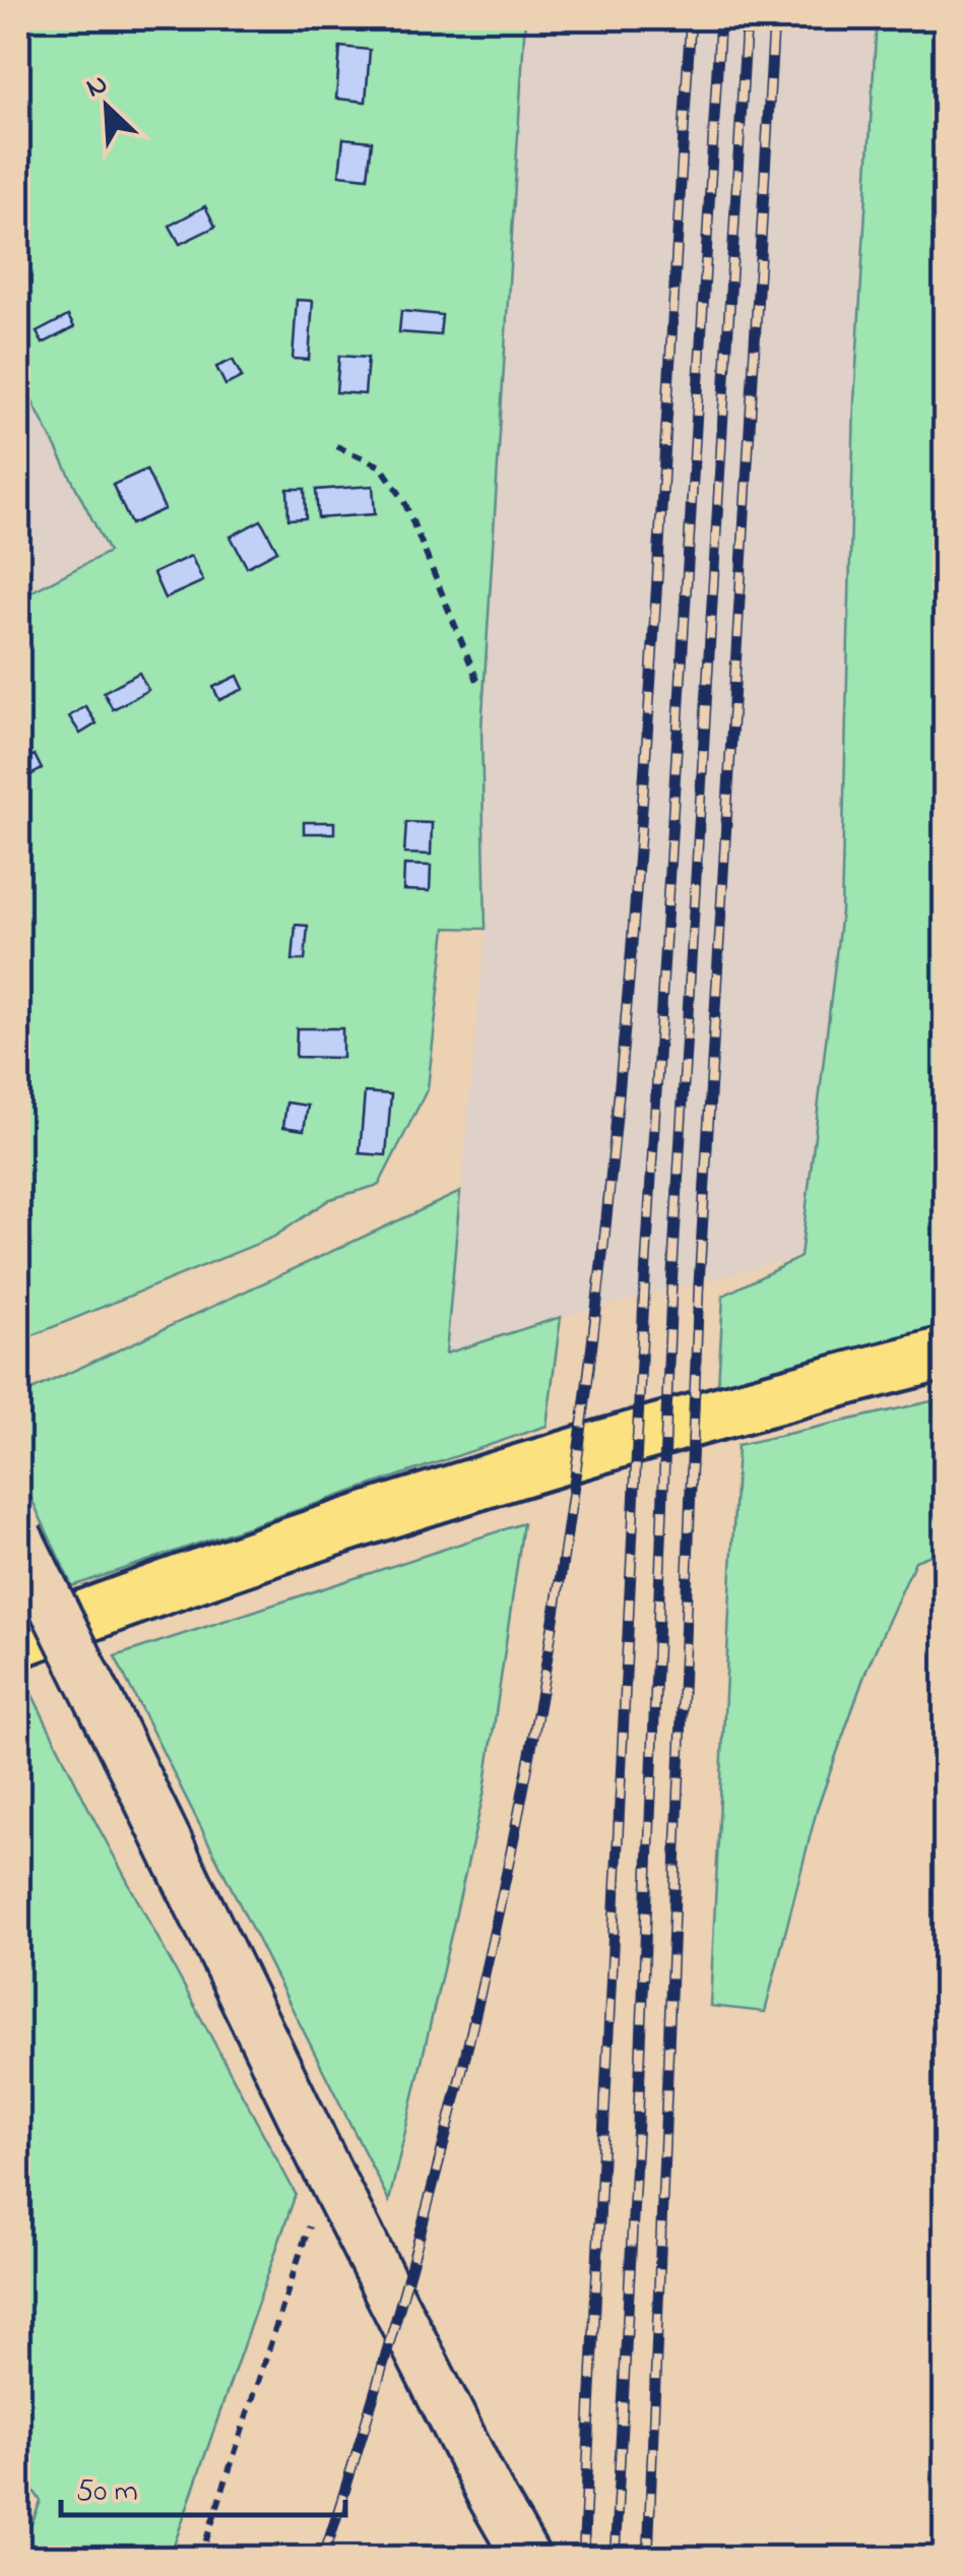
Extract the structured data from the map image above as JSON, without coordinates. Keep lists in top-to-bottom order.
{
  "scale_bar": "50 m",
  "north": "top left"
}
